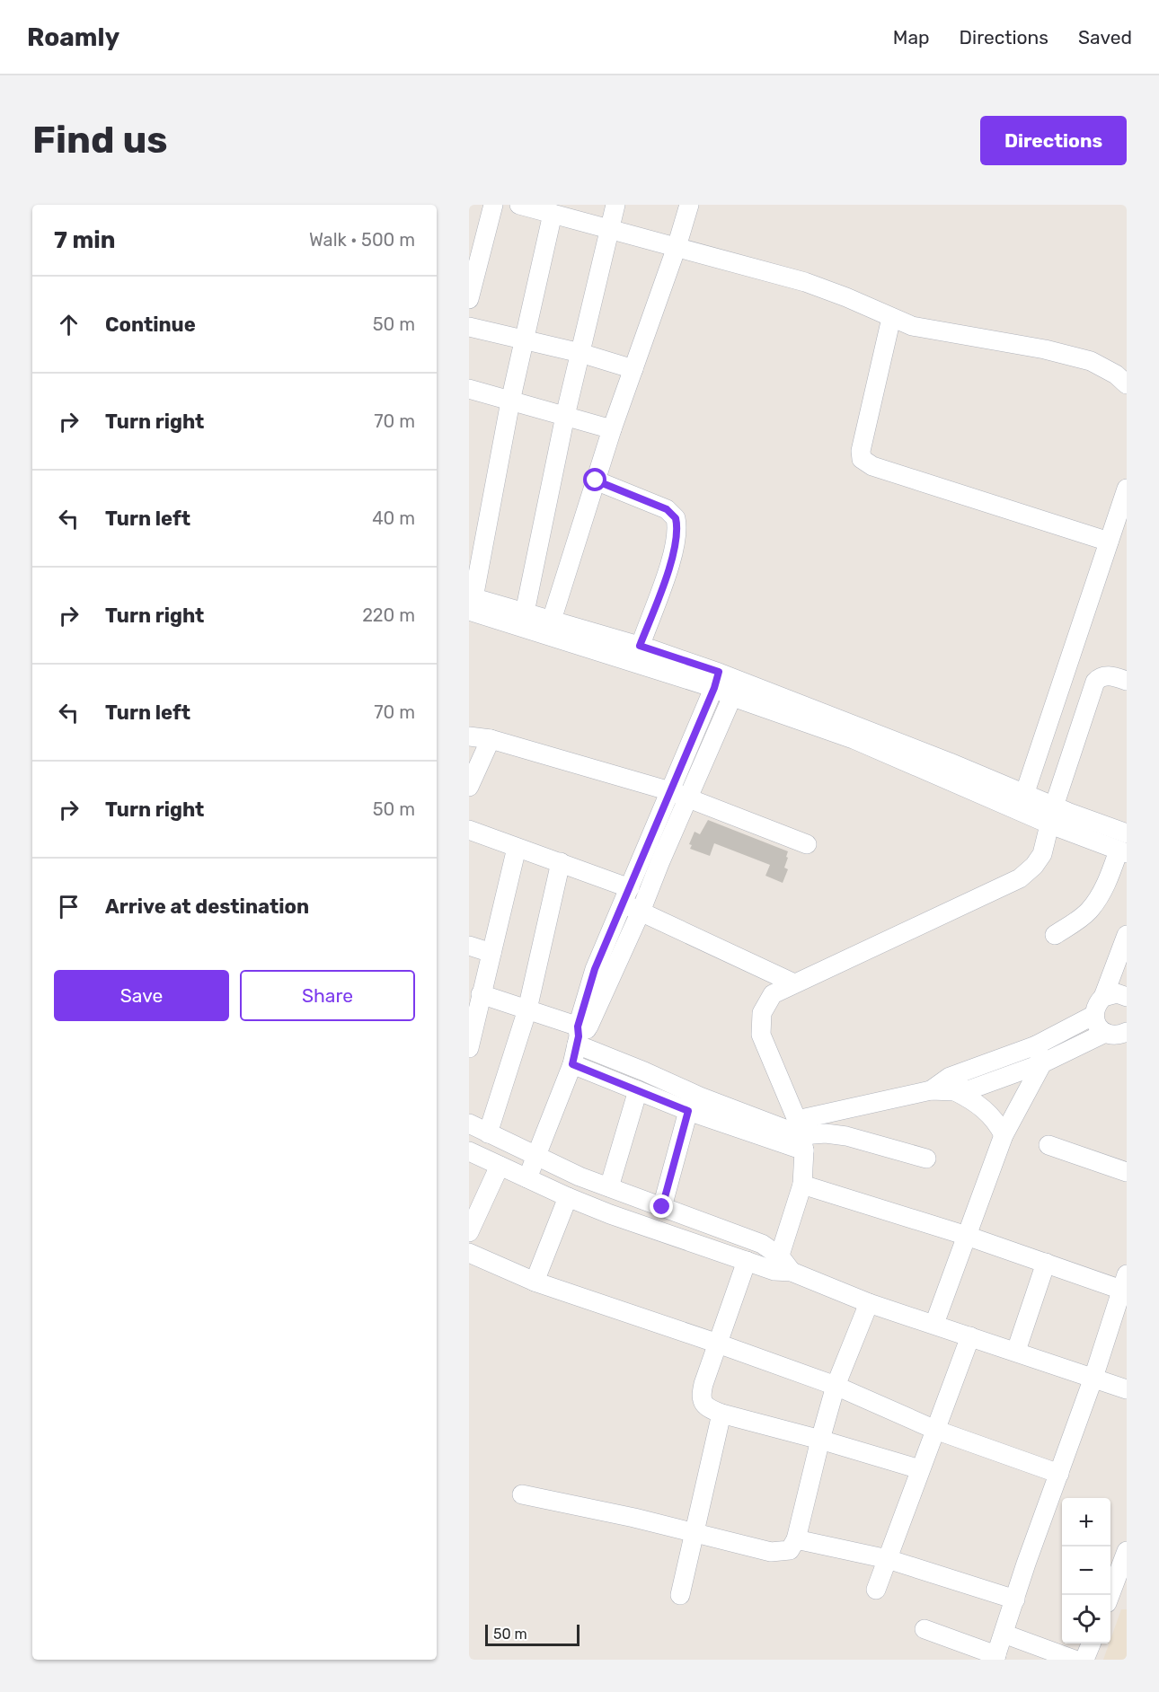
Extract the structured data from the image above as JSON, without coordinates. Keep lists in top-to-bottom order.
{
  "scale_bar": "50 m",
  "page": {
    "header": "Roamly",
    "nav": ["Map", "Directions", "Saved"],
    "buttons": [
      "Directions",
      ["Save", "Share"]
    ],
    "title": "Find us",
    "heading": ["7 min", "Walk · 500 m"],
    "list": [
      ["Continue", "50 m"],
      ["Turn right", "70 m"],
      ["Turn left", "40 m"],
      ["Turn right", "220 m"],
      ["Turn left", "70 m"],
      ["Turn right", "50 m"],
      "Arrive at destination"
    ],
    "map_buttons": ["+", "−"],
    "scale": "50 m"
  }
}
